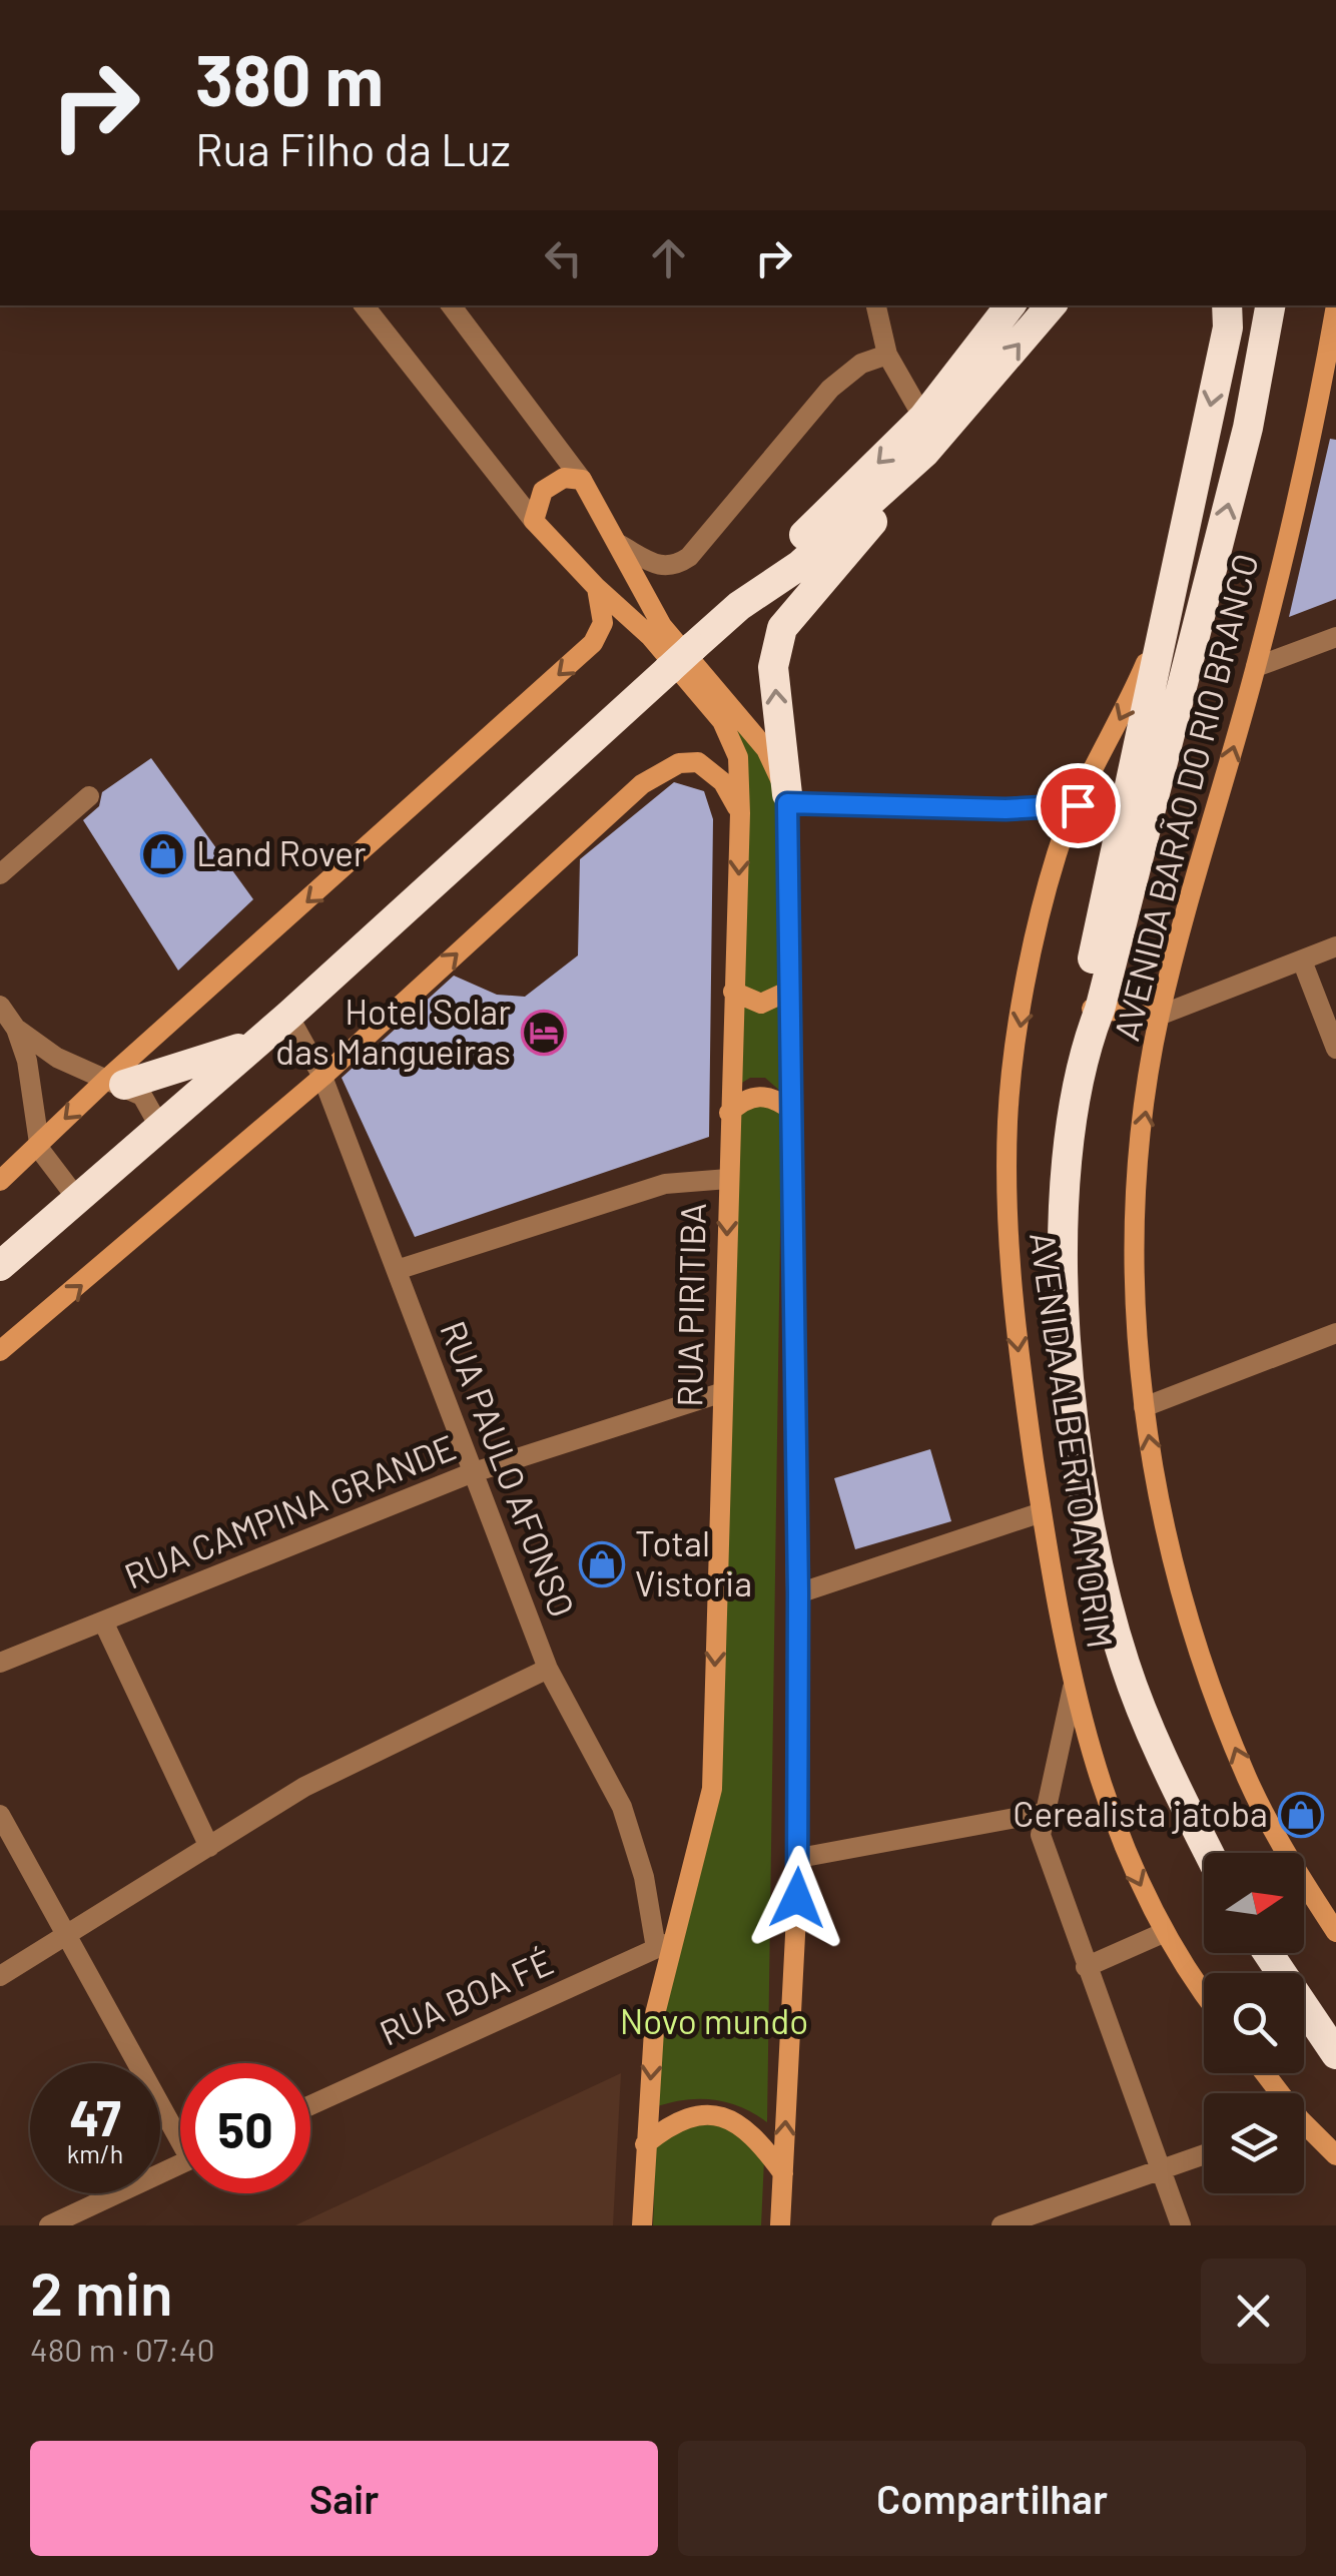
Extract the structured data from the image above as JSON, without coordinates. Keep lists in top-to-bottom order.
{
  "streets": {
    "main road": ["AVENIDA BARÃO DO RIO BRANCO", "RUA PIRITIBA", "AVENIDA ALBERTO AMORIM"],
    "street": ["RUA PAULO AFONSO", "RUA CAMPINA GRANDE", "RUA BOA FÉ"]
  },
  "crossings": [
    ["RUA PIRITIBA", "RUA PAULO AFONSO"],
    ["RUA PIRITIBA", "RUA CAMPINA GRANDE"],
    ["RUA PIRITIBA", "RUA BOA FÉ"],
    ["RUA PAULO AFONSO", "RUA CAMPINA GRANDE"],
    ["RUA PAULO AFONSO", "RUA BOA FÉ"]
  ],
  "one_way": ["AVENIDA BARÃO DO RIO BRANCO", "AVENIDA ALBERTO AMORIM"],
  "parks": ["Novo mundo"],
  "places": {
    "shop": ["Land Rover", "Total Vistoria", "Cerealista jatoba"],
    "hotel": ["Hotel Solar das Mangueiras"]
  },
  "north": "right",
  "page": {
    "turn": ["380 m", "Rua Filho da Luz"],
    "speed": "47 km/h",
    "limit": "50",
    "heading": ["2 min", "480 m · 07:40"],
    "buttons": ["Sair", "Compartilhar"]
  }
}
